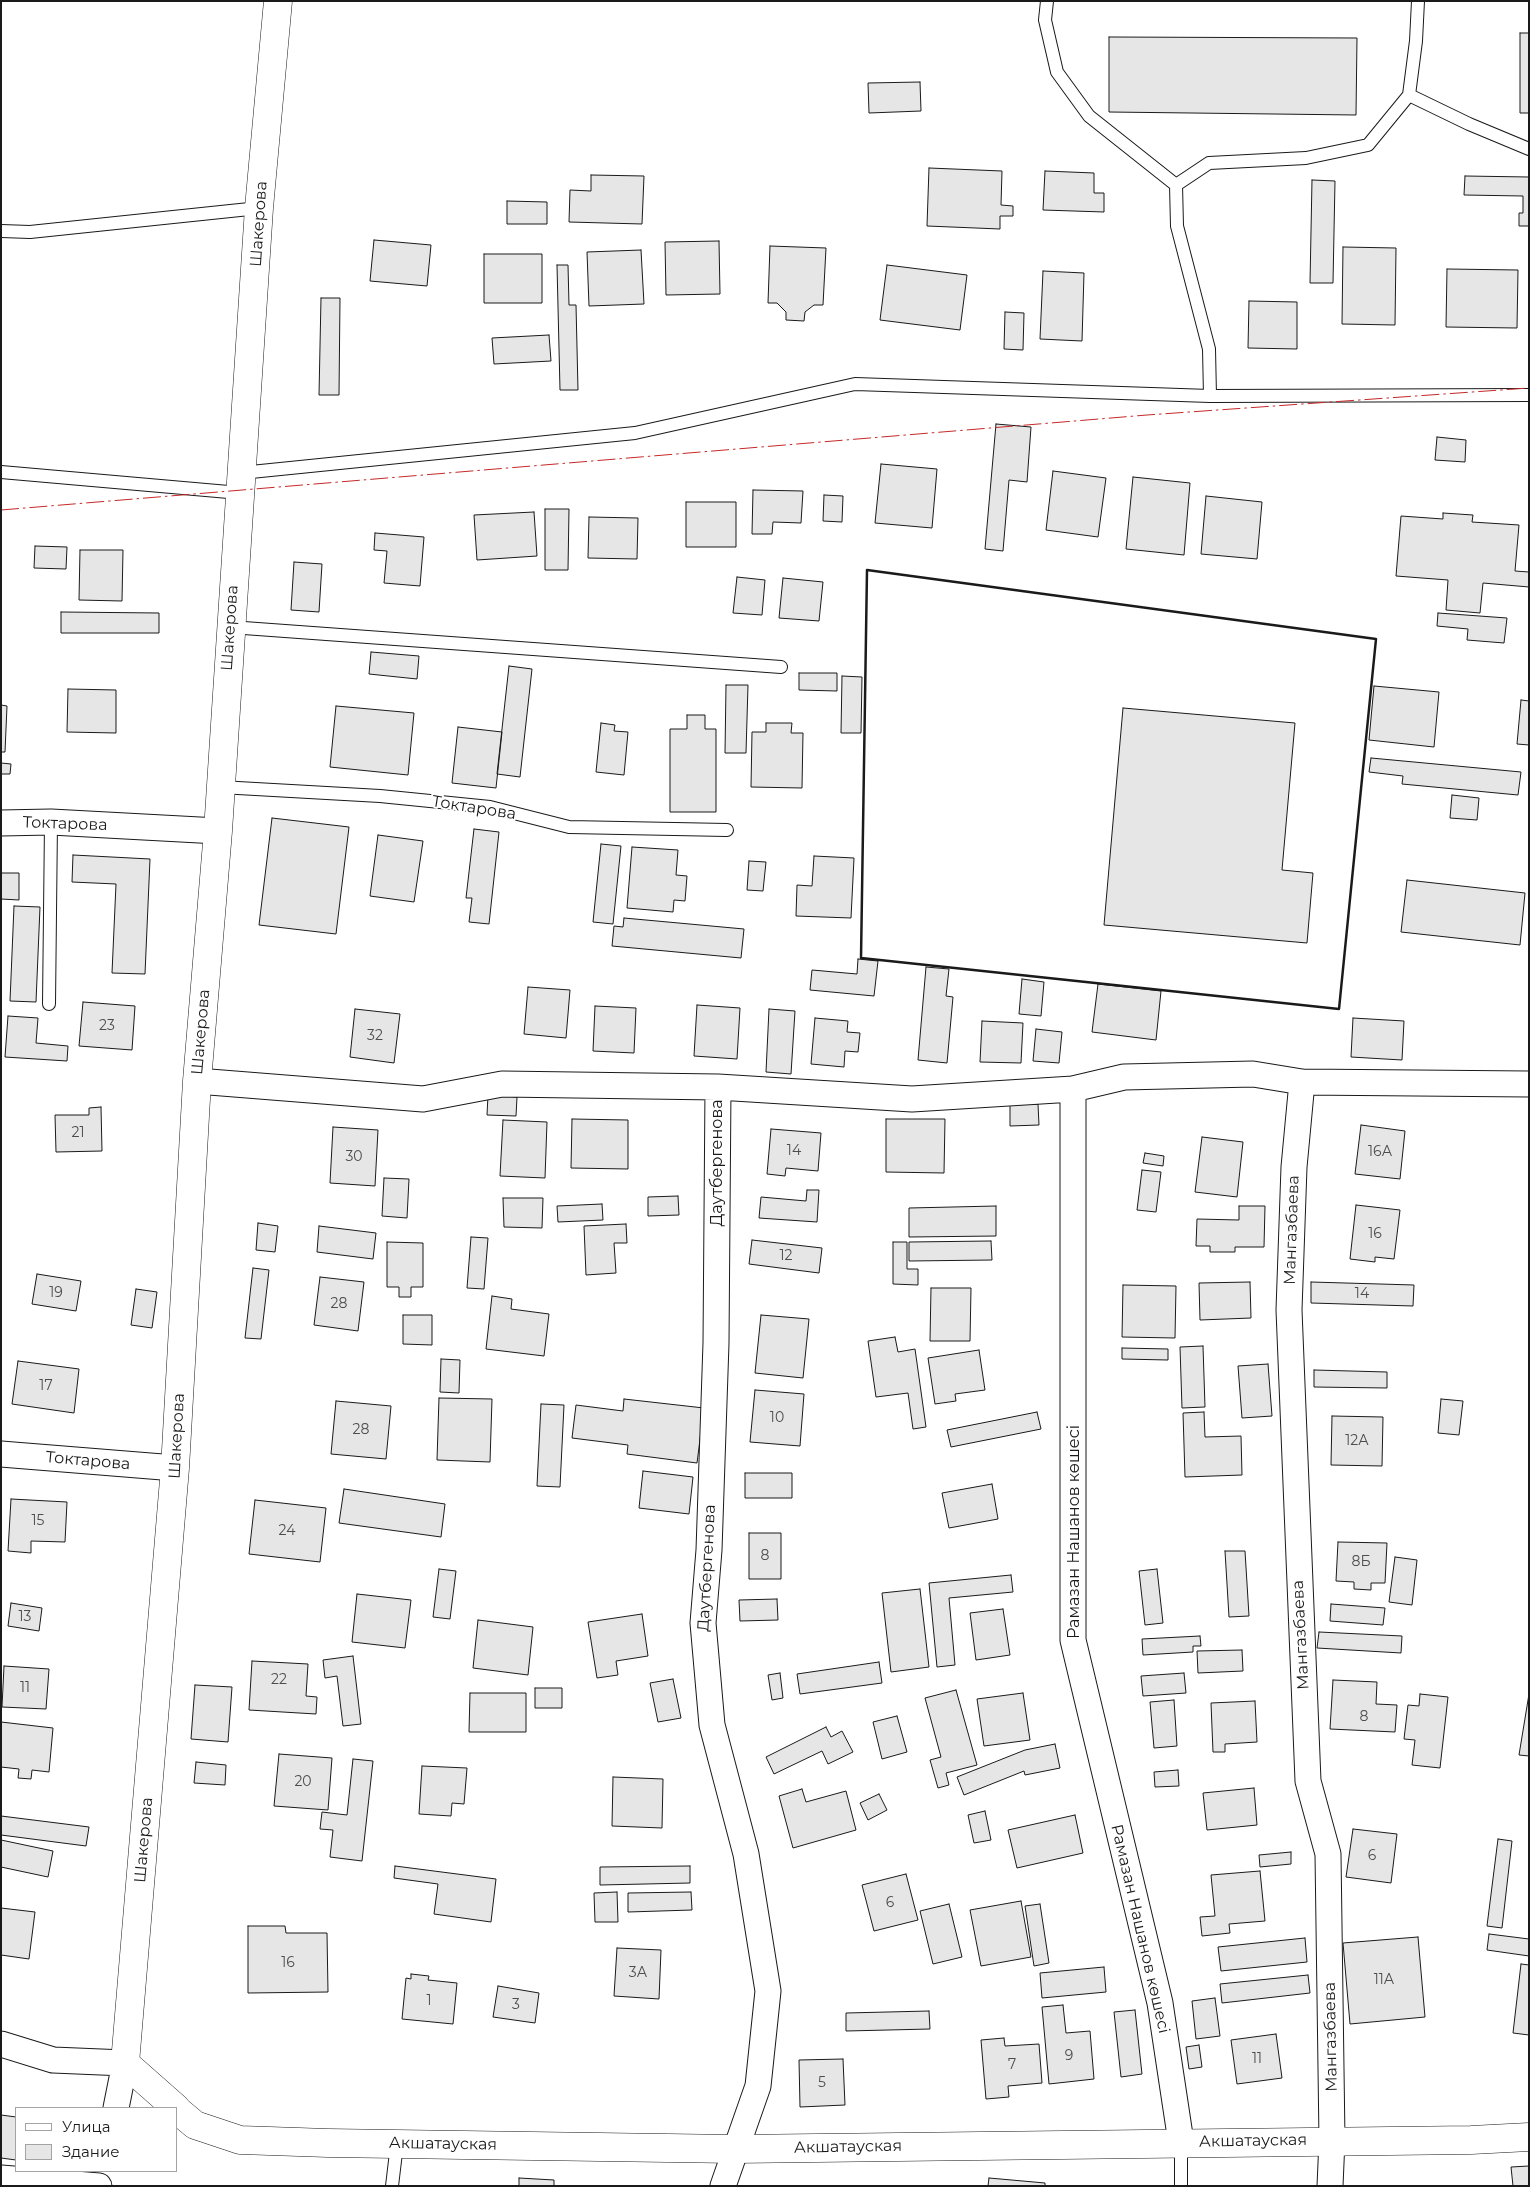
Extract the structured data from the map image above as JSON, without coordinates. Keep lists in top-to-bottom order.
{
  "streets": {
    "street": [
      "Шакерова",
      "Токтарова",
      "Даутбергенова",
      "Мангазбаева",
      "Рамазан Нашанов көшесі",
      "Акшатауская"
    ]
  },
  "crossings": [
    ["Шакерова", "Токтарова"],
    ["Шакерова", "Акшатауская"],
    ["Даутбергенова", "Акшатауская"],
    ["Мангазбаева", "Акшатауская"],
    ["Рамазан Нашанов көшесі", "Акшатауская"]
  ],
  "house_numbers": [
    "23",
    "32",
    "21",
    "14",
    "16А",
    "30",
    "16",
    "12",
    "19",
    "14",
    "28",
    "17",
    "10",
    "28",
    "12А",
    "15",
    "24",
    "8",
    "8Б",
    "13",
    "22",
    "11",
    "8",
    "20",
    "6",
    "6",
    "16",
    "3А",
    "11А",
    "1",
    "3",
    "9",
    "11",
    "7",
    "5"
  ],
  "legend": ["Улица", "Здание"]
}
